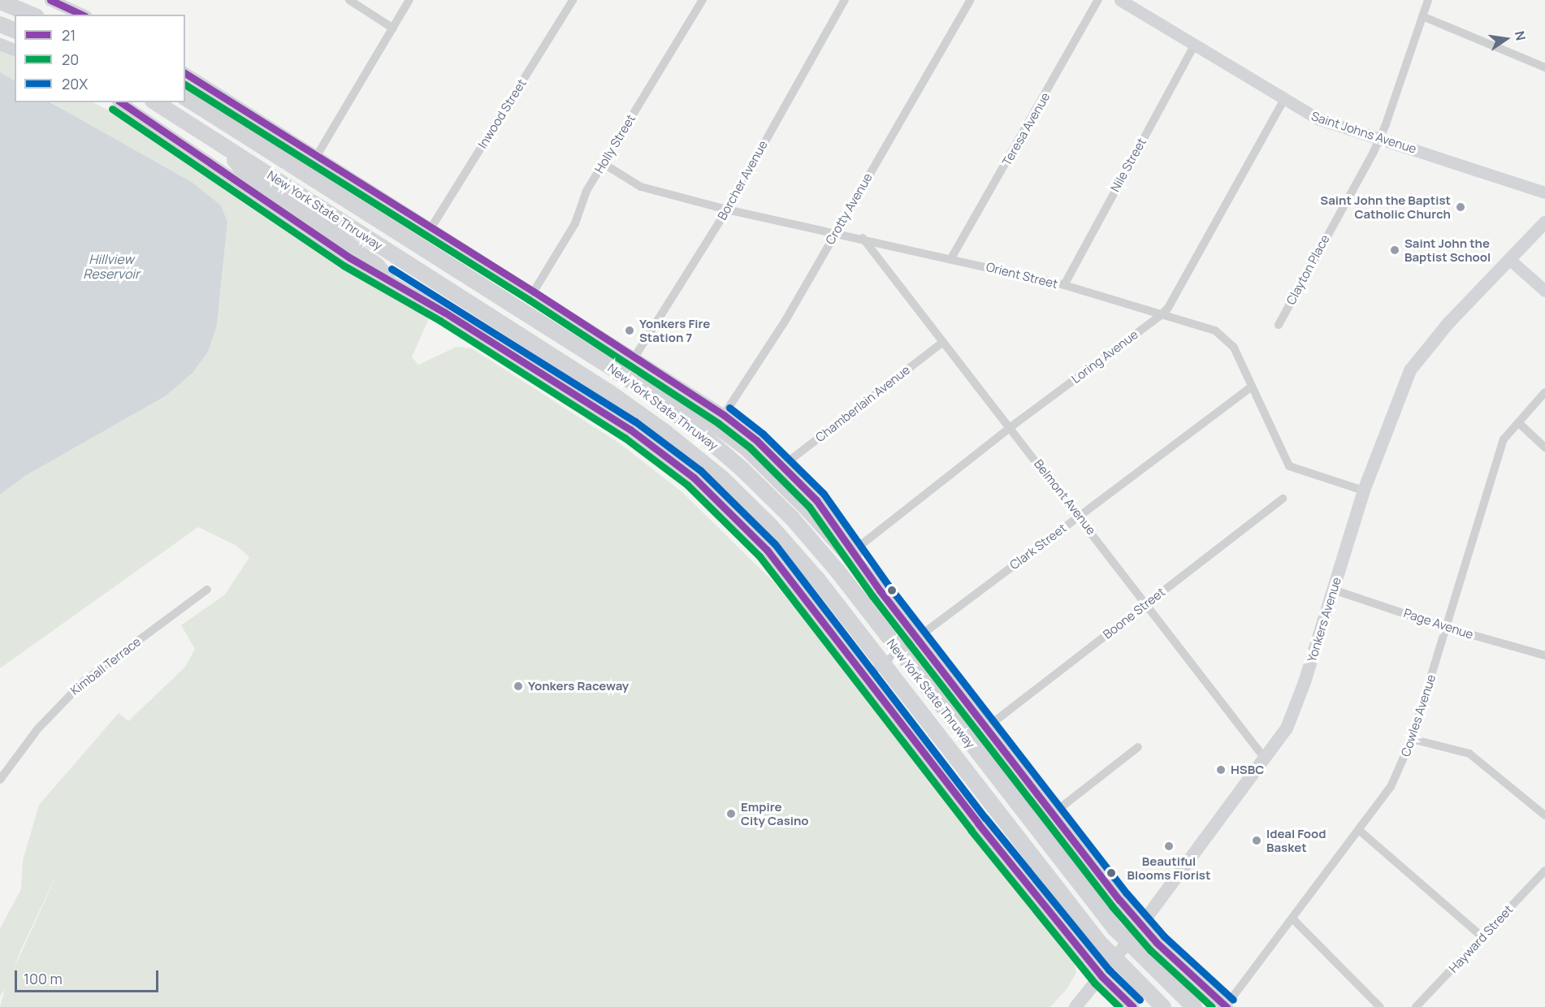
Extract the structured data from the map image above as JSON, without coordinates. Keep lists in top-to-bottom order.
{
  "streets": {
    "highway": ["New York State Thruway"],
    "main road": ["Saint Johns Avenue", "Yonkers Avenue"],
    "street": [
      "Inwood Street",
      "Teresa Avenue",
      "Holly Street",
      "Nile Street",
      "Borcher Avenue",
      "Crotty Avenue",
      "Clayton Place",
      "Orient Street",
      "Loring Avenue",
      "Chamberlain Avenue",
      "Belmont Avenue",
      "Clark Street",
      "Boone Street",
      "Page Avenue",
      "Kimball Terrace",
      "Cowles Avenue",
      "Hayward Street"
    ]
  },
  "crossings": [
    ["Teresa Avenue", "Orient Street"],
    ["Saint Johns Avenue", "Nile Street"],
    ["Saint Johns Avenue", "Clayton Place"],
    ["Saint Johns Avenue", "Loring Avenue"],
    ["Holly Street", "Orient Street"],
    ["Nile Street", "Orient Street"],
    ["Borcher Avenue", "Orient Street"],
    ["Crotty Avenue", "Orient Street"],
    ["Orient Street", "Loring Avenue"],
    ["Orient Street", "Belmont Avenue"],
    ["Orient Street", "Clark Street"],
    ["Orient Street", "Yonkers Avenue"],
    ["Loring Avenue", "Belmont Avenue"],
    ["Chamberlain Avenue", "Belmont Avenue"],
    ["Belmont Avenue", "Clark Street"],
    ["Belmont Avenue", "Boone Street"],
    ["Belmont Avenue", "Yonkers Avenue"],
    ["Yonkers Avenue", "Page Avenue"],
    ["Page Avenue", "Cowles Avenue"]
  ],
  "water": ["Hillview Reservoir"],
  "places": [
    "Saint John the Baptist Catholic Church",
    "Saint John the Baptist School",
    "Yonkers Fire Station 7",
    "Yonkers Raceway",
    "HSBC",
    "Empire City Casino",
    "Ideal Food Basket",
    "Beautiful Blooms Florist"
  ],
  "lines": ["transit line 21", "transit line 20", "transit line 20X"],
  "legend": ["21", "20", "20X"],
  "scale_bar": "100 m",
  "north": "right"
}
